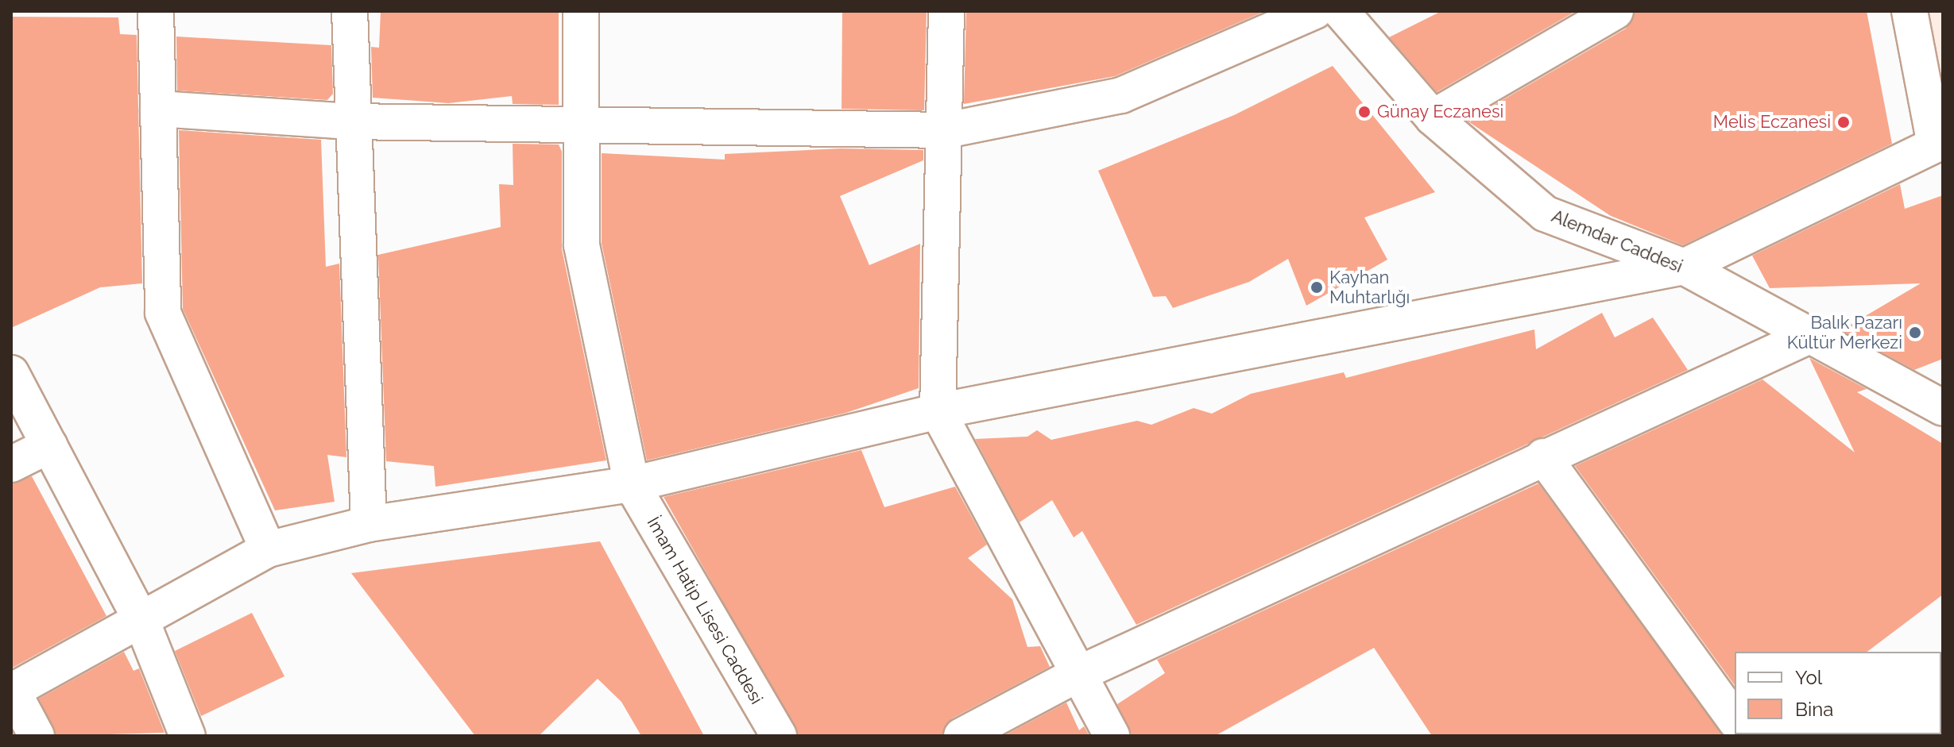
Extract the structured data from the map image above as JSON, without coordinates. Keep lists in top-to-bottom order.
{
  "streets": {
    "street": ["Alemdar Caddesi", "İmam Hatip Lisesi Caddesi"]
  },
  "places": [
    "Günay Eczanesi",
    "Melis Eczanesi",
    "Kayhan Muhtarlığı",
    "Balık Pazarı Kültür Merkezi"
  ],
  "legend": ["Yol", "Bina"]
}
